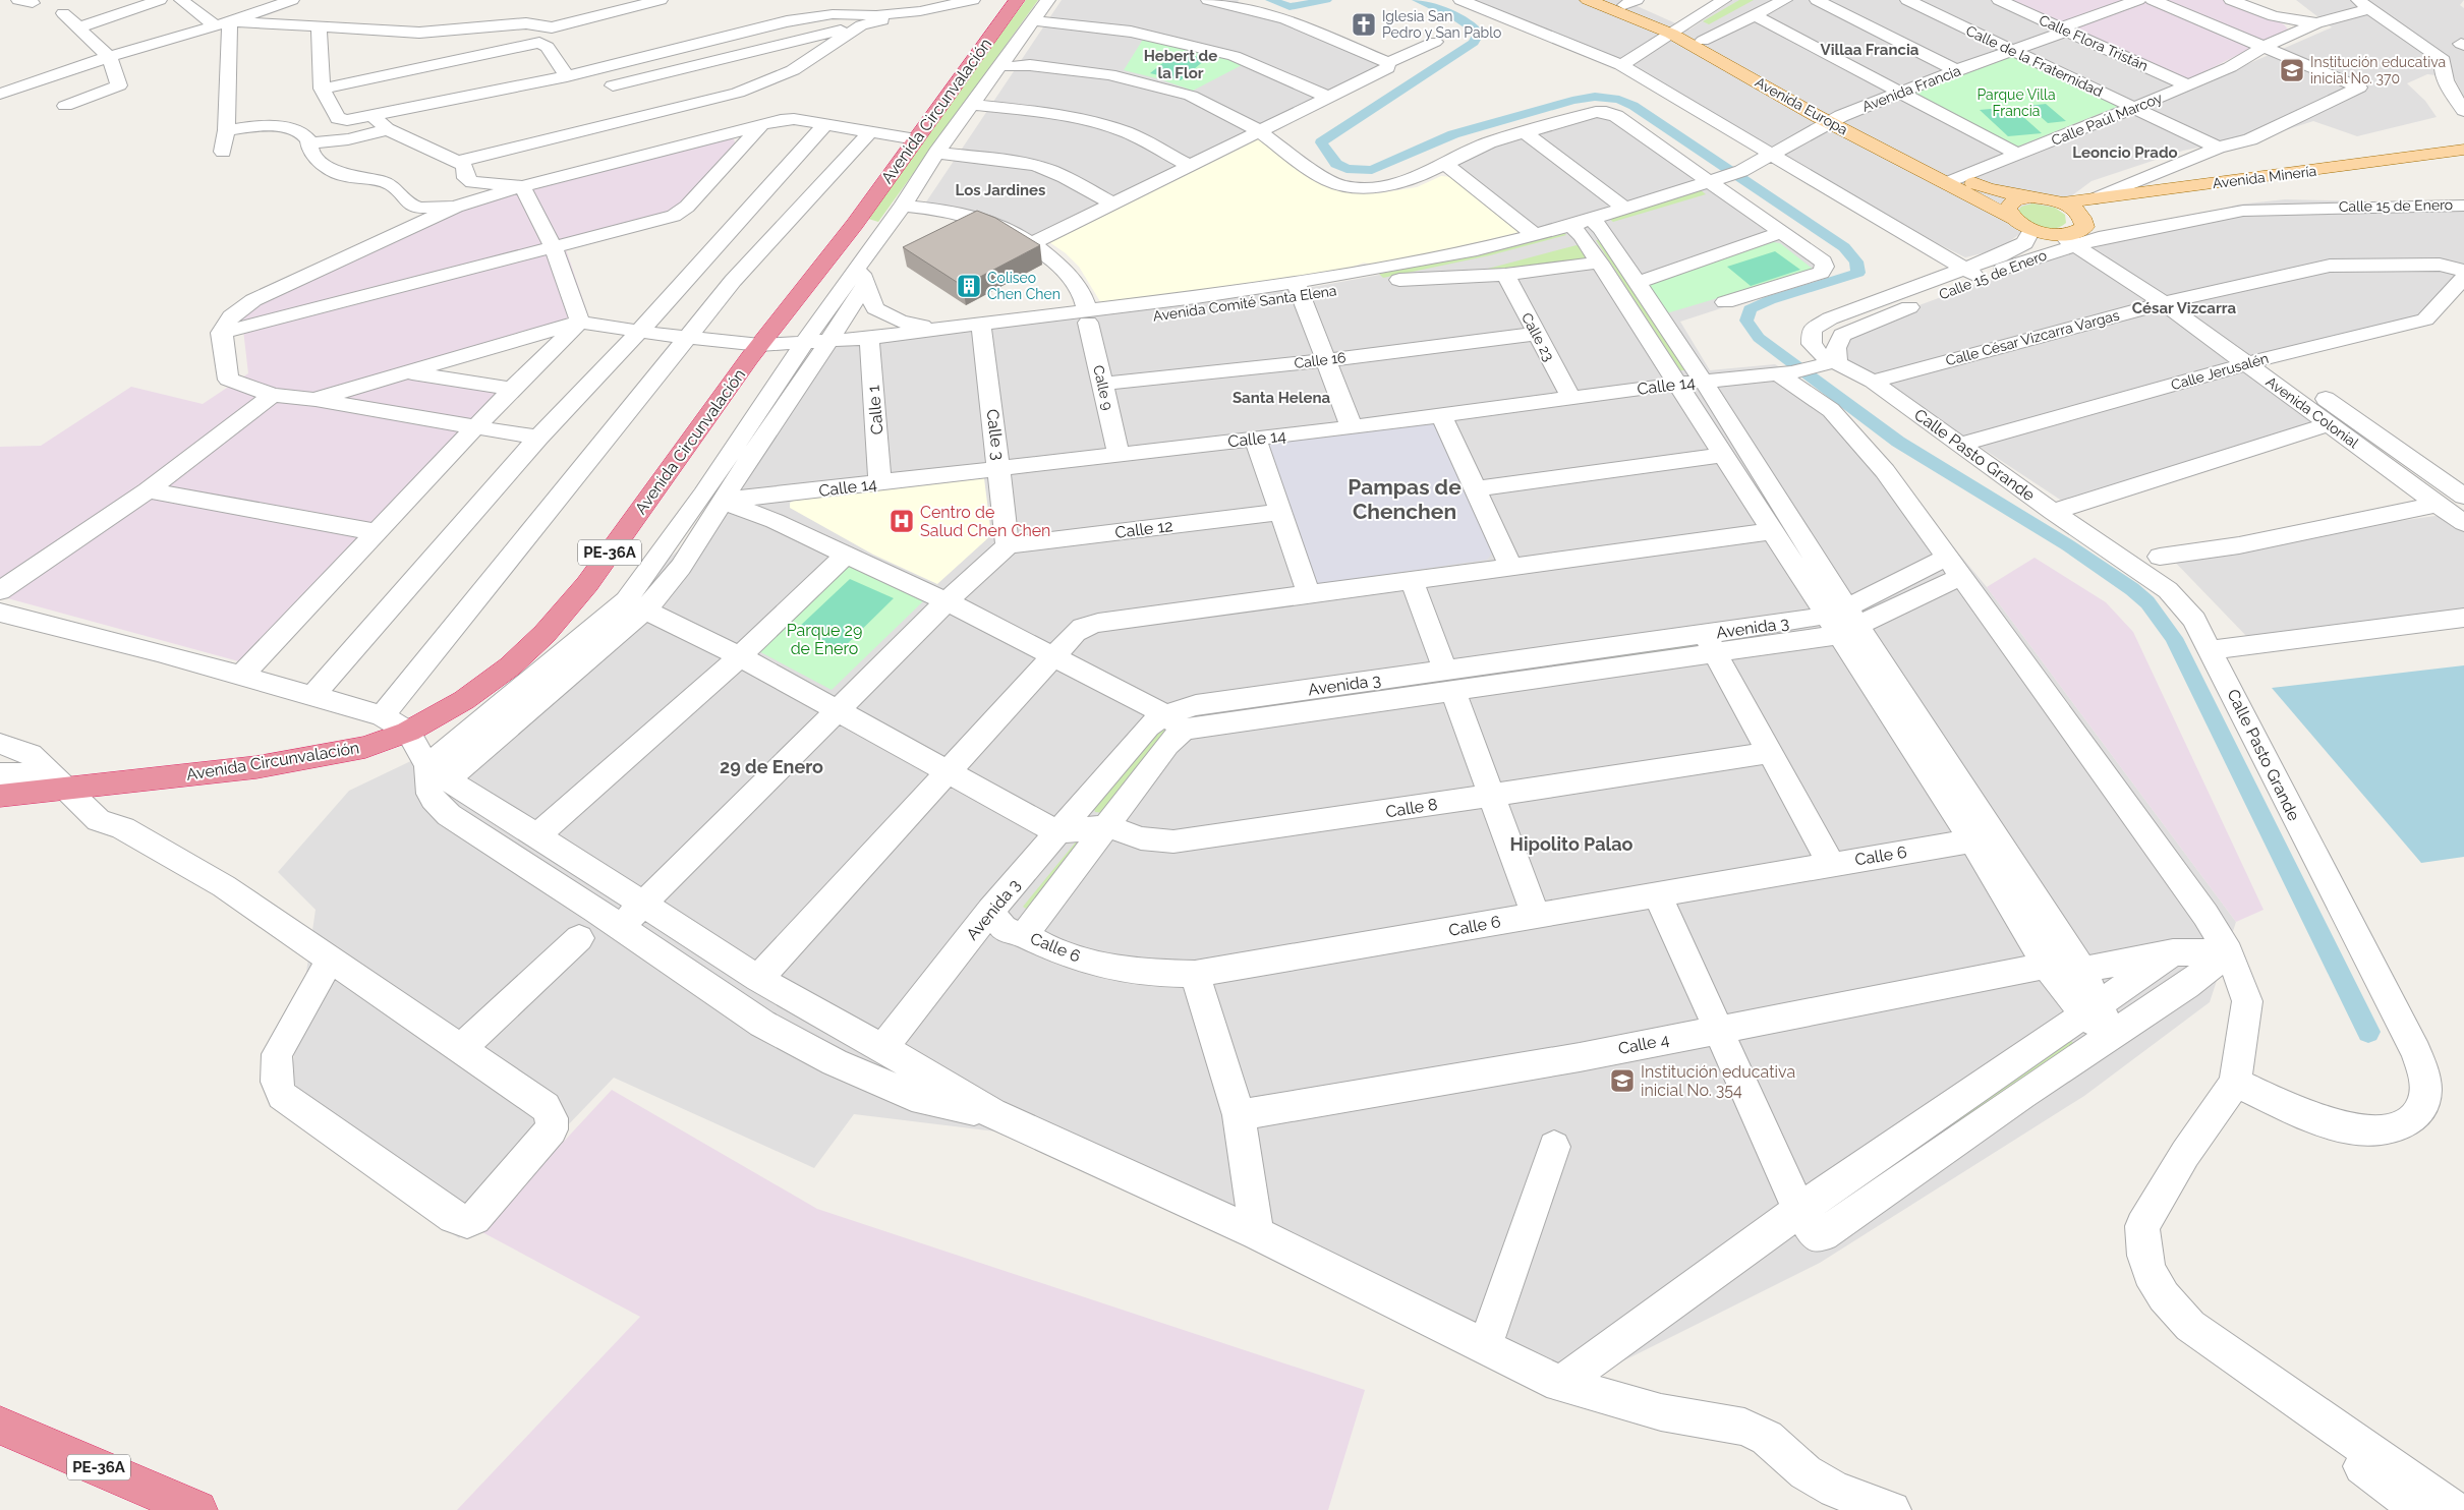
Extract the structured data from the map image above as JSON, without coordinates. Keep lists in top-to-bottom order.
{
  "streets": {
    "highway": ["Avenida Circunvalación", "PE-36A"],
    "main road": ["Avenida Europa", "Avenida Minería"],
    "street": [
      "Calle Flora Tristán",
      "Calle de la Fraternidad",
      "Avenida Francia",
      "Calle Paúl Marcoy",
      "Calle 15 de Enero",
      "Avenida Comité Santa Elena",
      "Calle 23",
      "Calle César Vizcarra Vargas",
      "Calle 16",
      "Calle Jerusalén",
      "Calle 14",
      "Calle 9",
      "Calle 1",
      "Avenida Colonial",
      "Calle 3",
      "Calle Pasto Grande",
      "Calle 12",
      "Avenida 3",
      "Calle 8",
      "Calle 6",
      "Calle 4"
    ]
  },
  "crossings": [
    ["Calle Flora Tristán", "Avenida Francia"],
    ["Calle Flora Tristán", "Calle Paúl Marcoy"],
    ["Calle de la Fraternidad", "Avenida Francia"],
    ["Calle de la Fraternidad", "Calle Paúl Marcoy"],
    ["Avenida Francia", "Avenida Europa"],
    ["Avenida Francia", "Avenida Comité Santa Elena"],
    ["Avenida Europa", "Calle Paúl Marcoy"],
    ["Avenida Europa", "Avenida Minería"],
    ["Avenida Europa", "Calle 15 de Enero"],
    ["Avenida Europa", "Avenida Colonial"],
    ["Avenida Circunvalación", "Avenida Comité Santa Elena"],
    ["Avenida Minería", "Calle 15 de Enero"],
    ["Avenida Minería", "Avenida Colonial"],
    ["Calle 15 de Enero", "Calle 14"],
    ["Calle 15 de Enero", "Avenida Colonial"],
    ["Calle 15 de Enero", "Calle Pasto Grande"],
    ["Avenida Comité Santa Elena", "Calle 9"],
    ["Avenida Comité Santa Elena", "Calle 1"],
    ["Avenida Comité Santa Elena", "Calle 3"],
    ["Calle 23", "Calle 16"],
    ["Calle 23", "Calle 14"],
    ["Calle César Vizcarra Vargas", "Avenida Colonial"],
    ["Calle César Vizcarra Vargas", "Calle Pasto Grande"],
    ["Calle 16", "Calle 9"],
    ["Calle Jerusalén", "Avenida Colonial"],
    ["Calle Jerusalén", "Calle Pasto Grande"],
    ["Calle 14", "Calle 9"],
    ["Calle 14", "Calle 1"],
    ["Calle 14", "Calle 3"],
    ["Calle 14", "Calle Pasto Grande"],
    ["Calle 3", "Calle 12"],
    ["Avenida 3", "Calle 8"],
    ["Avenida 3", "Calle 6"]
  ],
  "districts": [
    "Villaa Francia",
    "Hebert de la Flor",
    "Leoncio Prado",
    "Los Jardines",
    "César Vizcarra",
    "Santa Helena",
    "Pampas de Chenchen",
    "29 de Enero",
    "Hipolito Palao"
  ],
  "parks": ["Parque Villa Francia", "Parque 29 de Enero"],
  "places": {
    "church": ["Iglesia San Pedro y San Pablo"],
    "school or university": ["Institución educativa inicial No. 370", "Institución educativa inicial No. 354"],
    "building": ["Coliseo Chen Chen"],
    "hospital": ["Centro de Salud Chen Chen"]
  }
}
